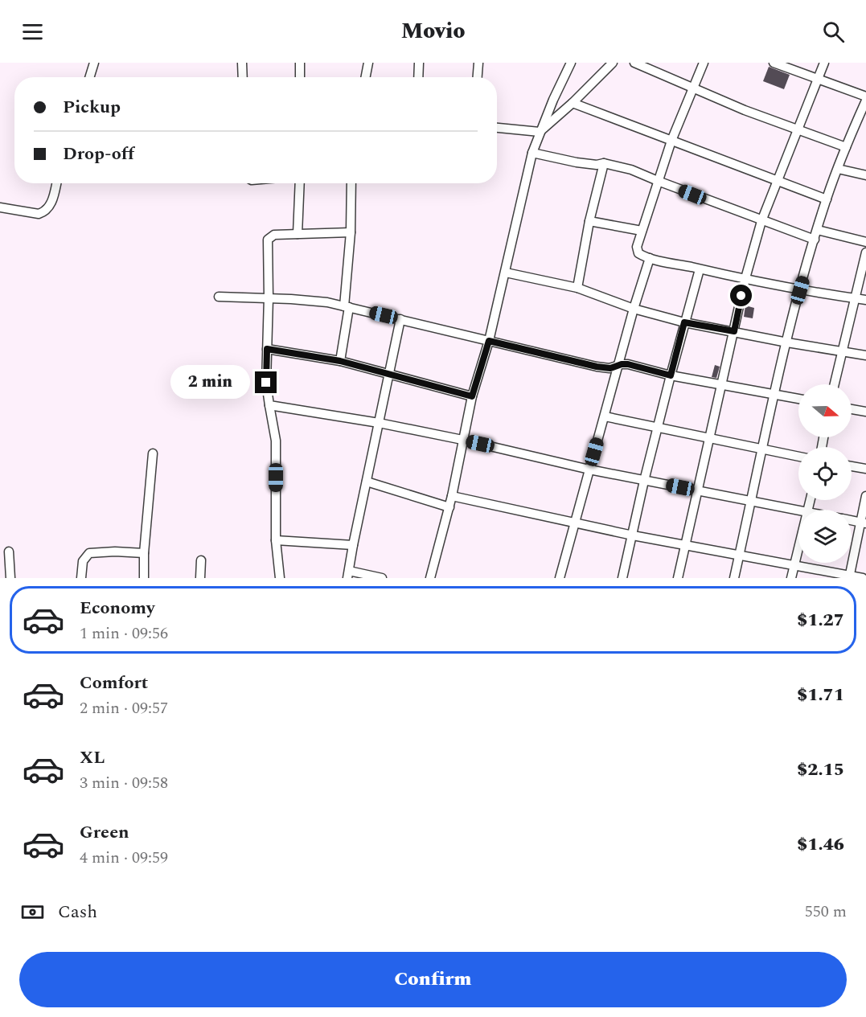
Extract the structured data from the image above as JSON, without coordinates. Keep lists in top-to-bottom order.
{
  "north": "right",
  "page": {
    "header": "Movio",
    "banner": ["Pickup", "Drop-off"],
    "bubble": "2 min",
    "list": [
      {
        "name": "Economy",
        "note": "1 min · 09:56",
        "value": "$1.27"
      },
      {
        "name": "Comfort",
        "note": "2 min · 09:57",
        "value": "$1.71"
      },
      {
        "name": "XL",
        "note": "3 min · 09:58",
        "value": "$2.15"
      },
      {
        "name": "Green",
        "note": "4 min · 09:59",
        "value": "$1.46"
      }
    ],
    "pay": ["Cash", "550 m"],
    "buttons": "Confirm"
  }
}
